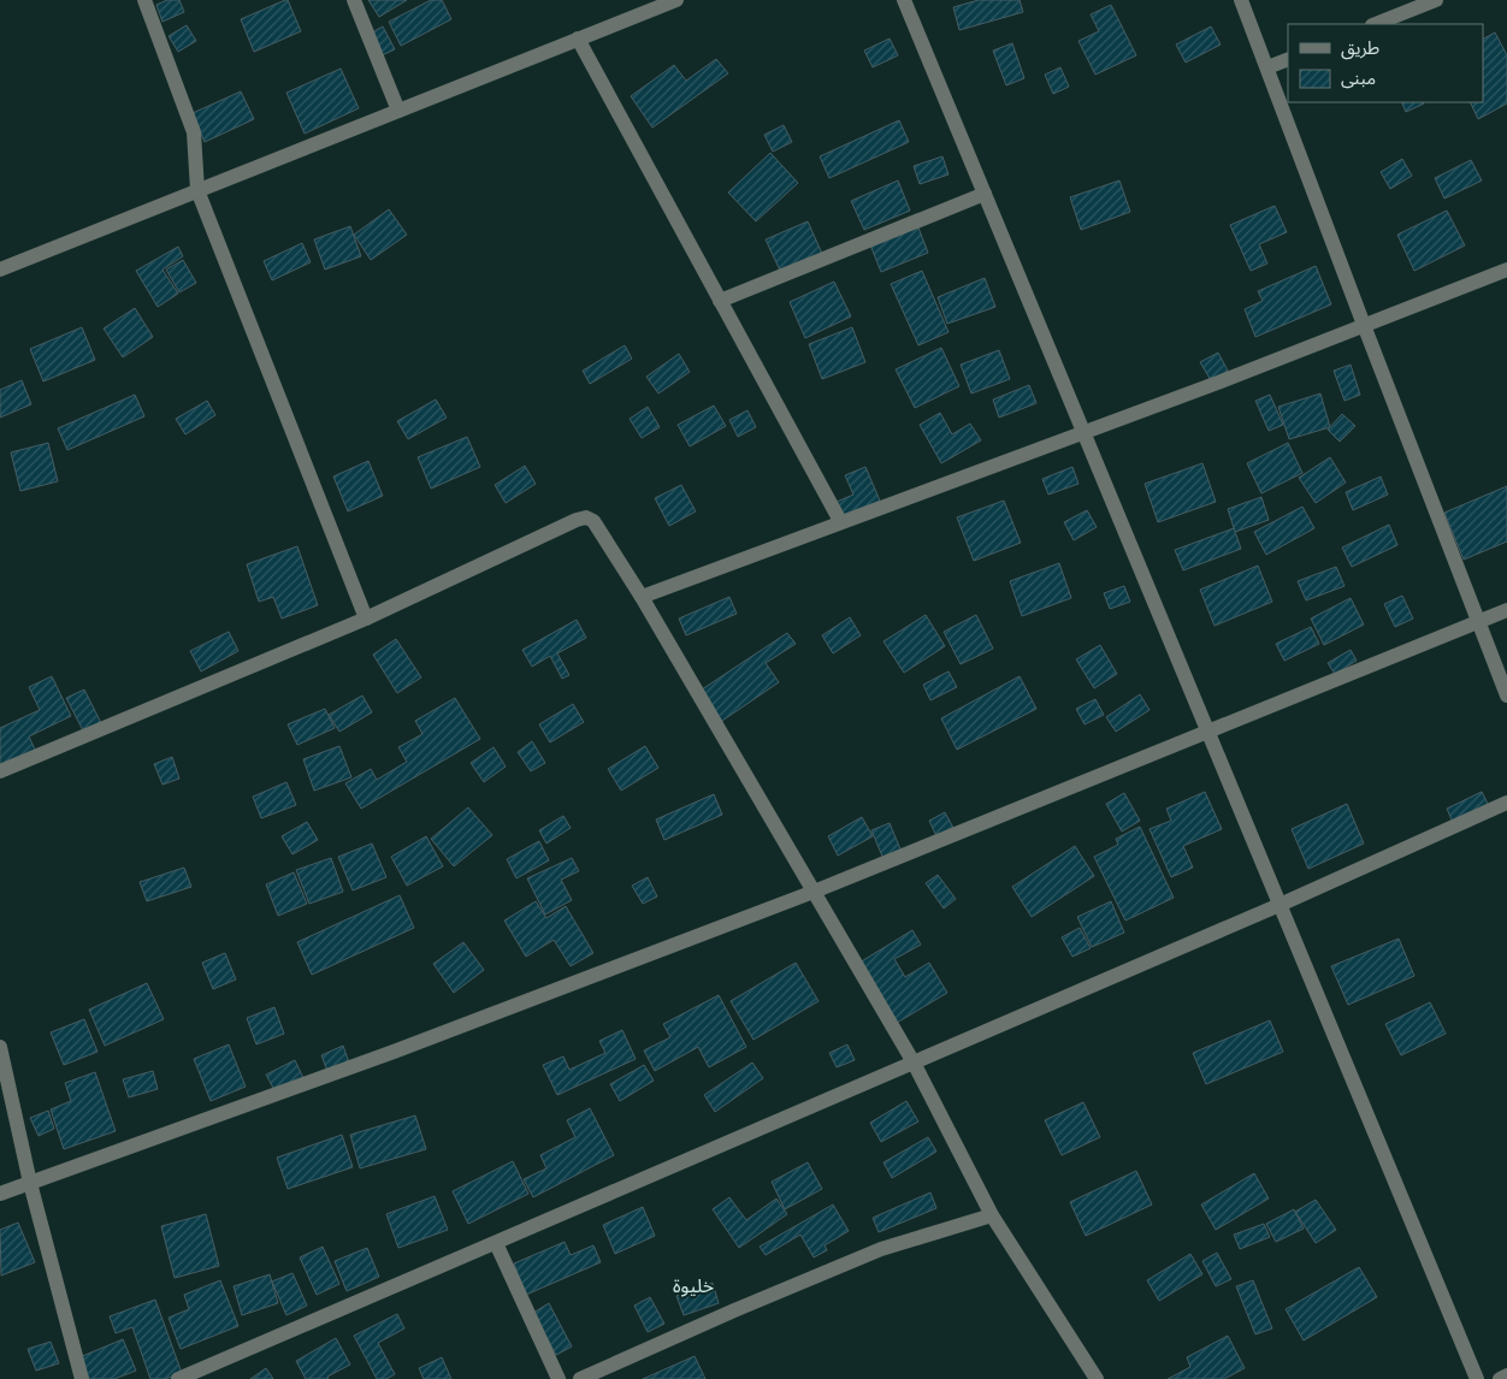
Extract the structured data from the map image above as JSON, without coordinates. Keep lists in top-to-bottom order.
{
  "districts": ["خليوة"],
  "legend": ["طريق", "مبنى"]
}
